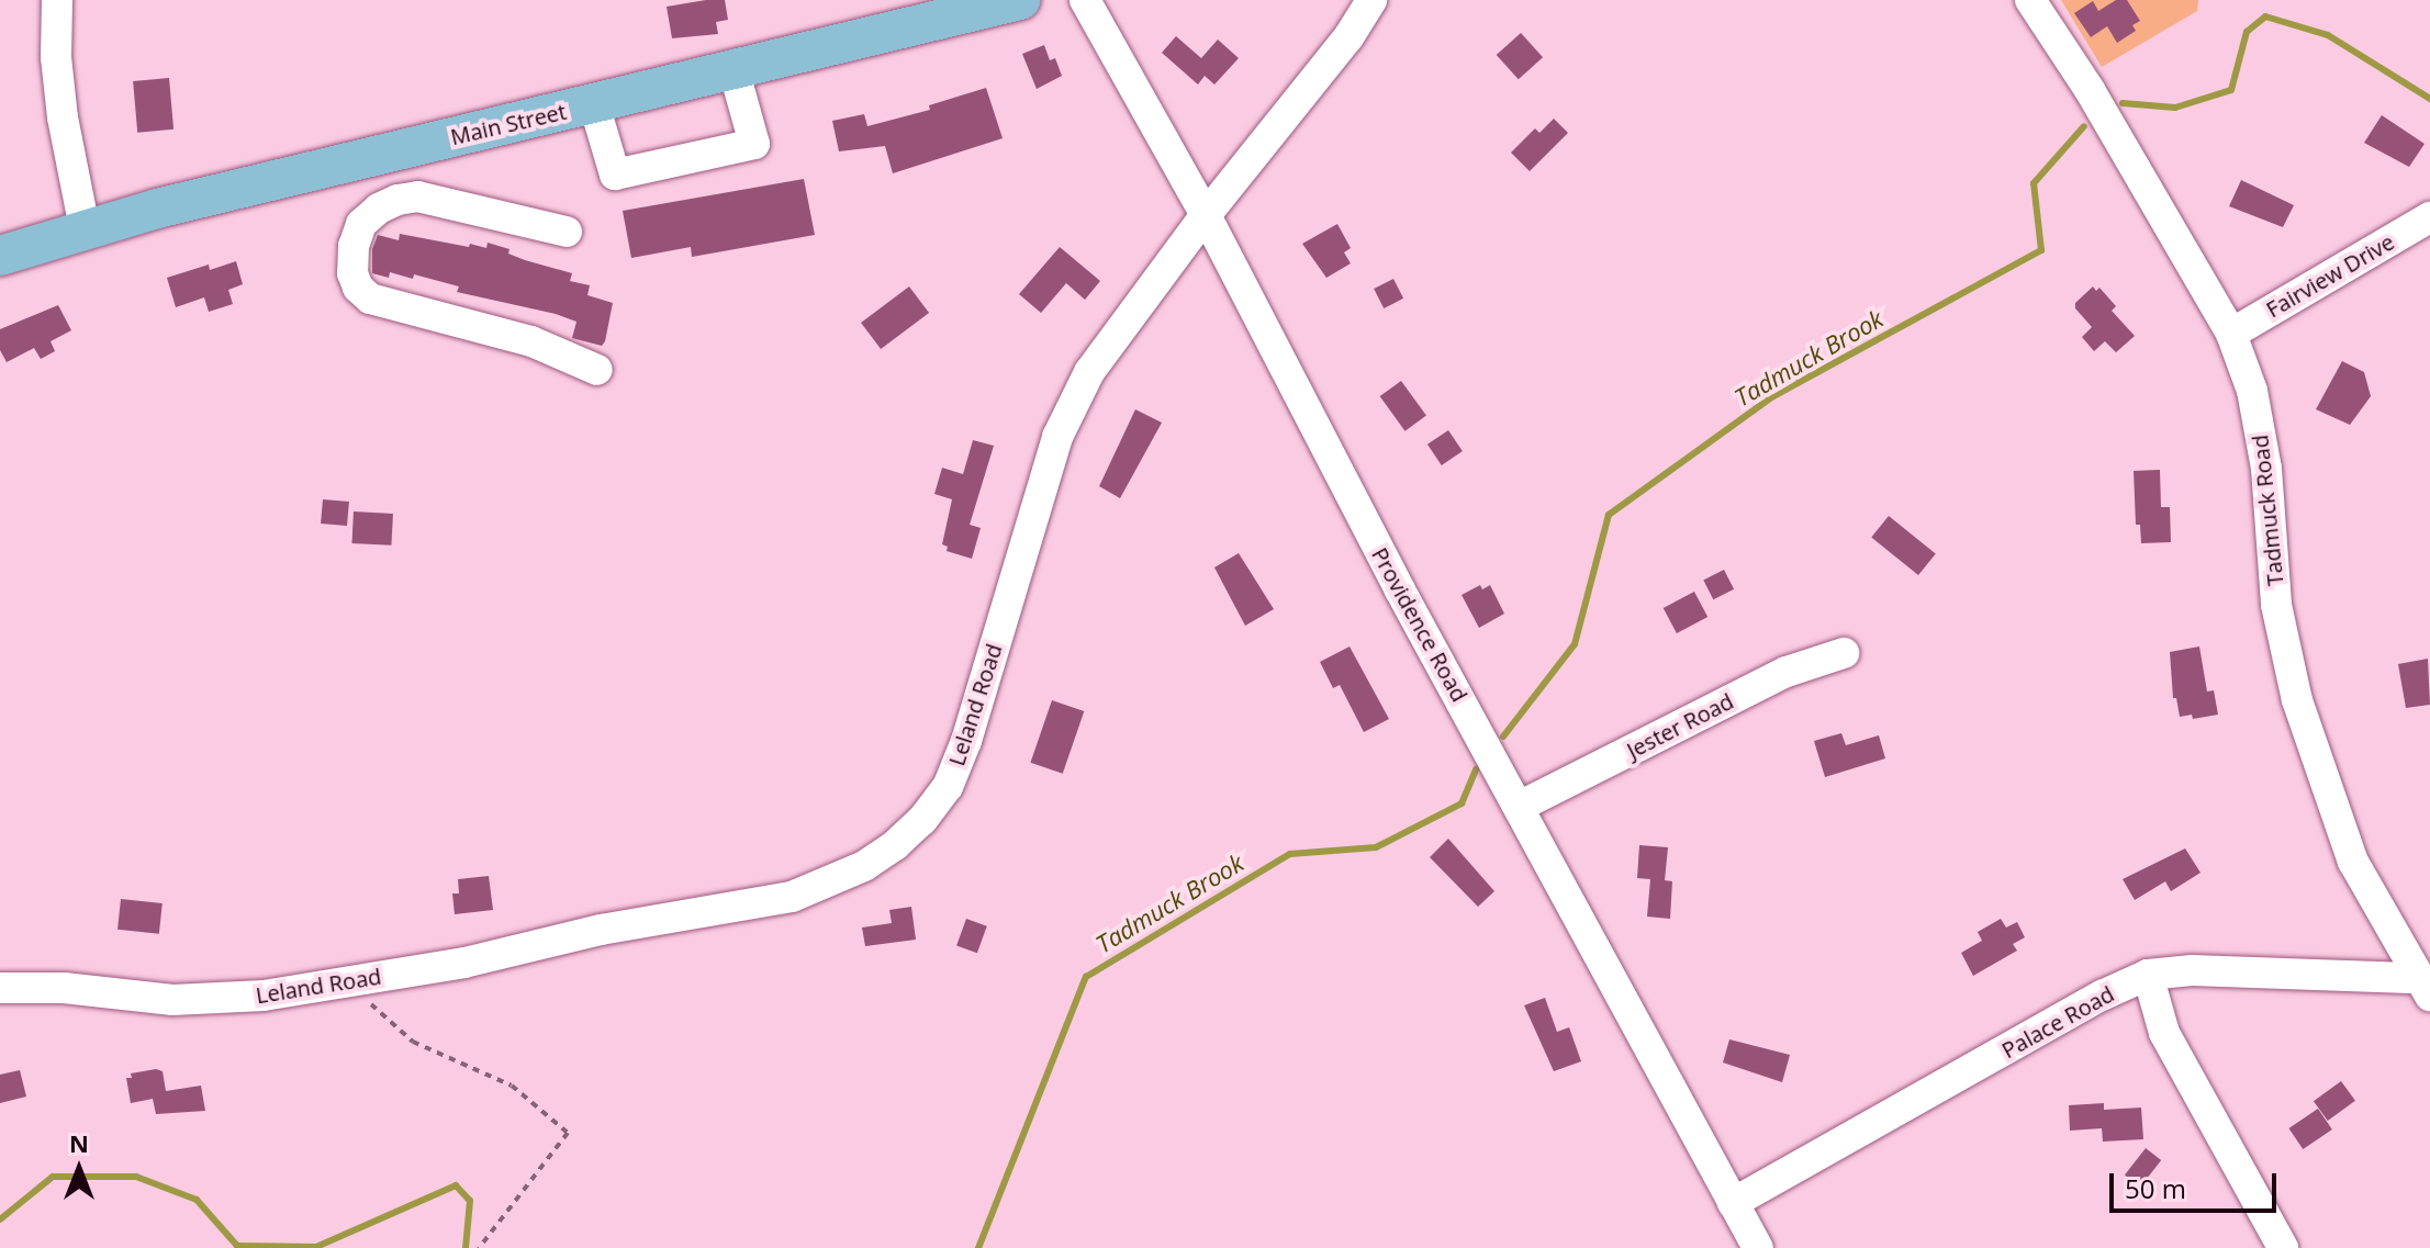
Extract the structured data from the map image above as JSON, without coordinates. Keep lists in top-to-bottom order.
{
  "streets": {
    "main road": ["Main Street"],
    "street": [
      "Fairview Drive",
      "Tadmuck Road",
      "Providence Road",
      "Leland Road",
      "Jester Road",
      "Palace Road"
    ]
  },
  "crossings": [
    ["Fairview Drive", "Tadmuck Road"],
    ["Tadmuck Road", "Palace Road"],
    ["Providence Road", "Leland Road"],
    ["Providence Road", "Jester Road"],
    ["Providence Road", "Palace Road"]
  ],
  "water": ["Tadmuck Brook"],
  "scale_bar": "50 m",
  "north": "top"
}
